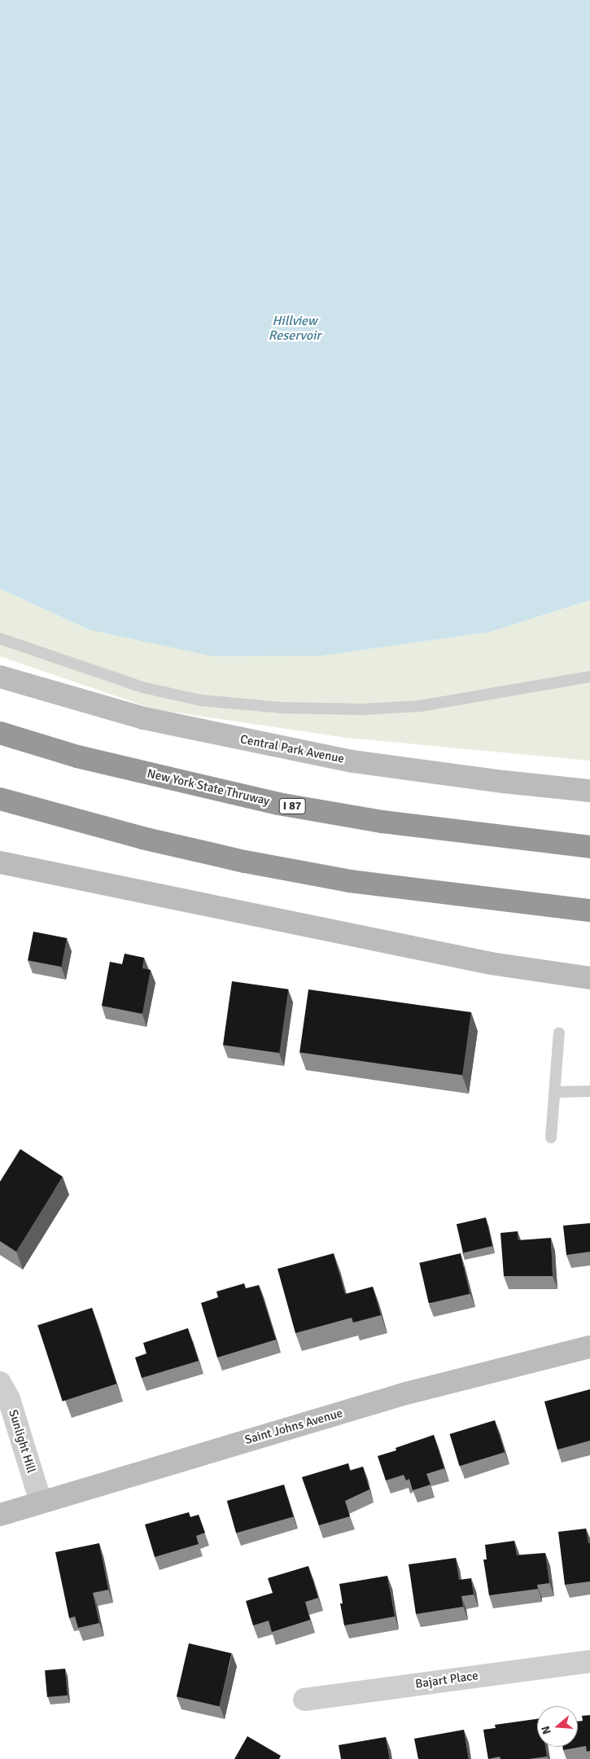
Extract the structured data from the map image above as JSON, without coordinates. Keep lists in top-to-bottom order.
{
  "streets": {
    "highway": ["New York State Thruway", "I 87"],
    "main road": ["Central Park Avenue", "Saint Johns Avenue"],
    "street": ["Sunlight Hill", "Bajart Place"]
  },
  "crossings": [
    ["Saint Johns Avenue", "Sunlight Hill"]
  ],
  "water": ["Hillview Reservoir"],
  "north": "left"
}
